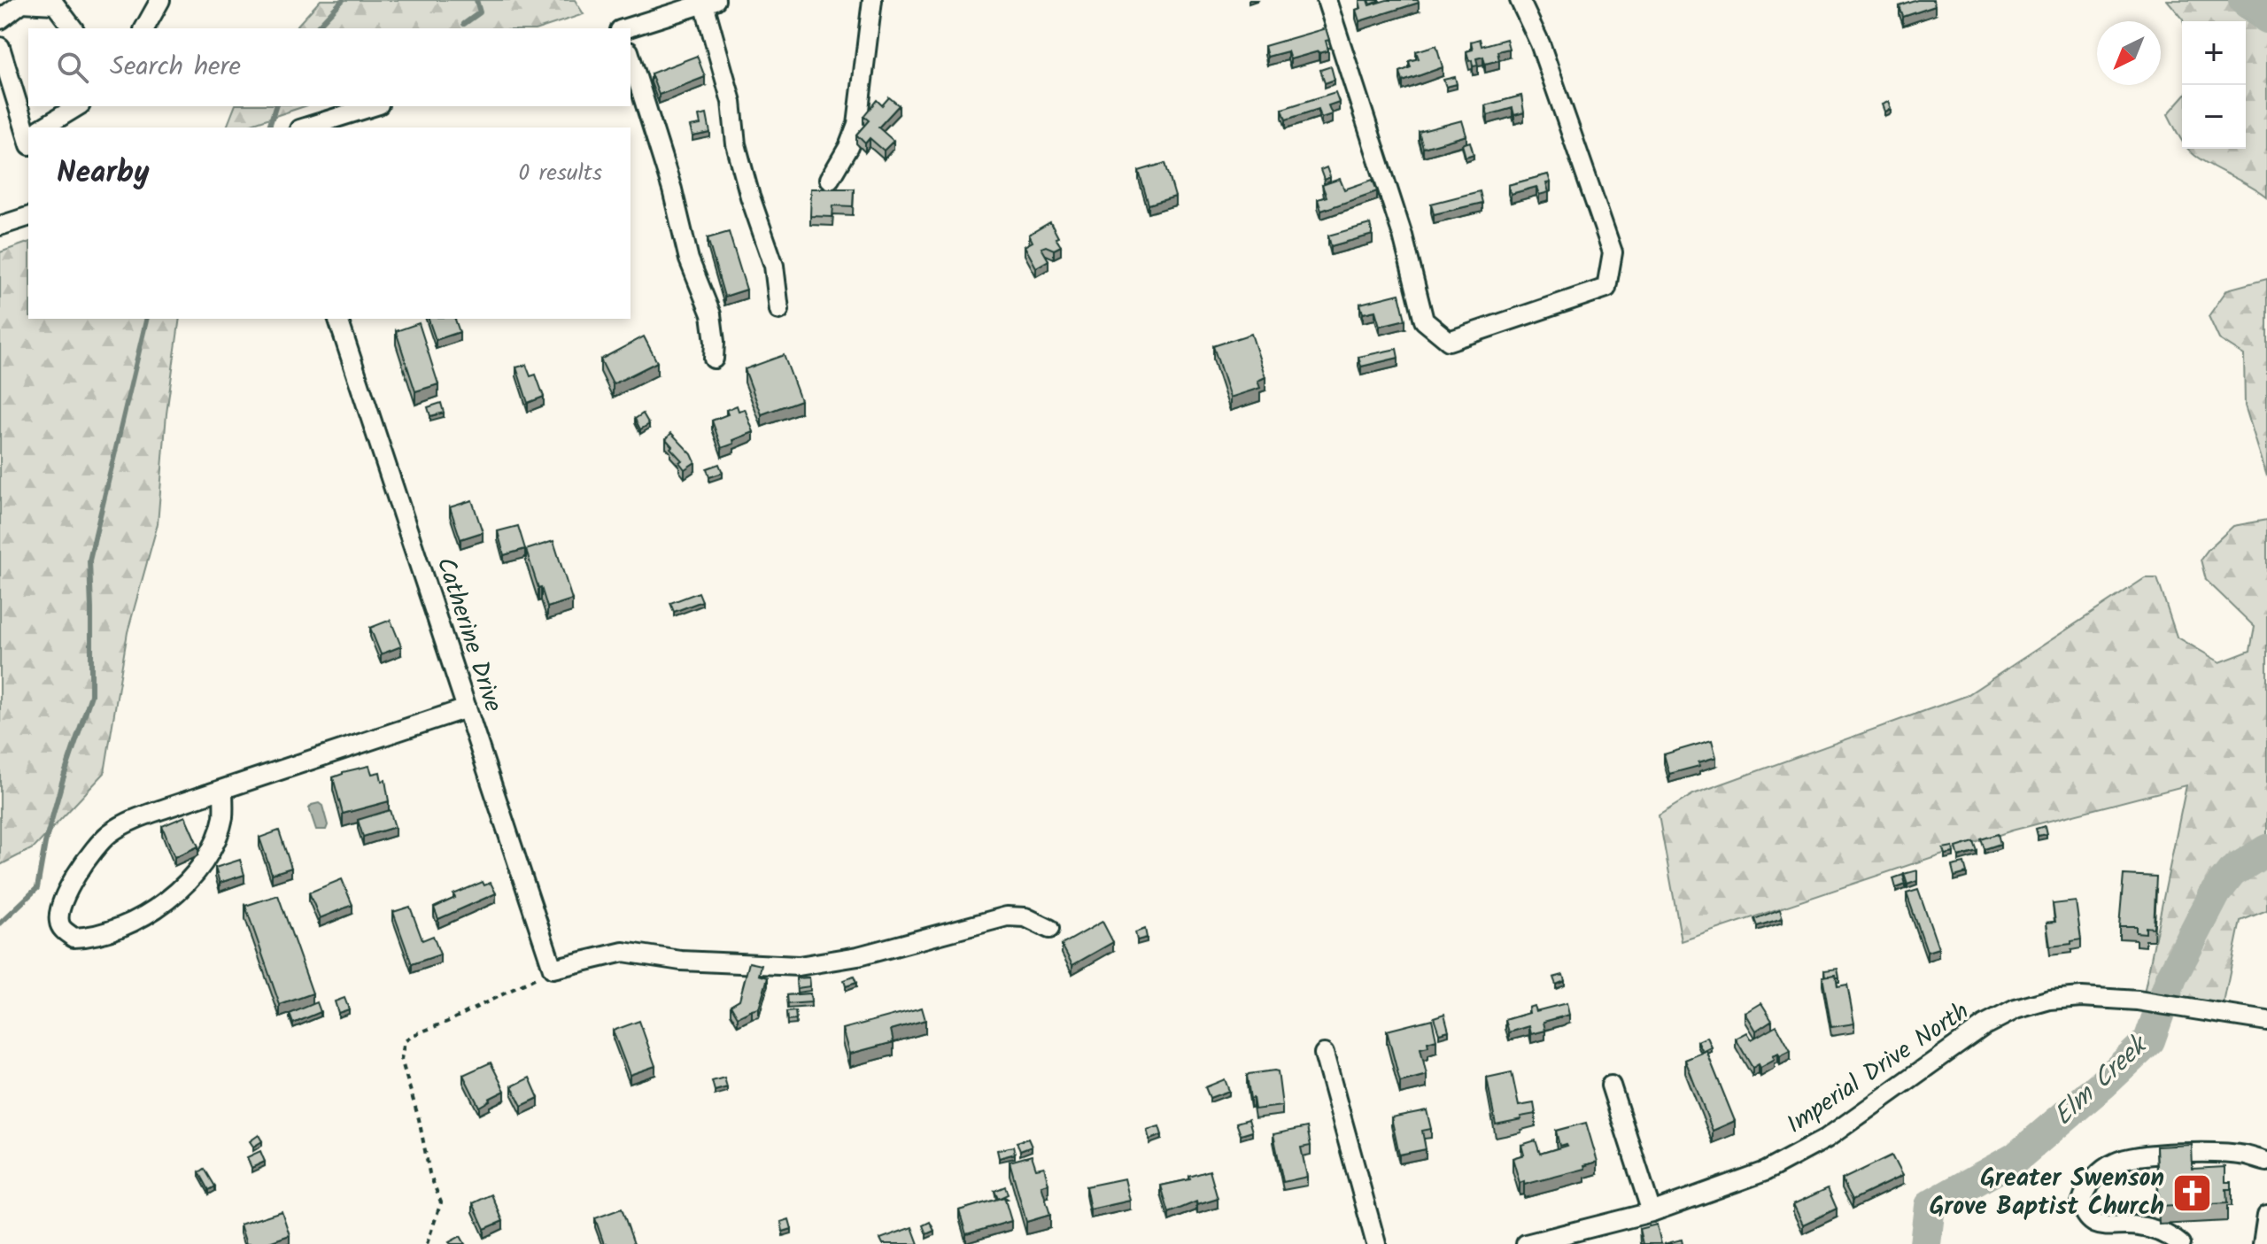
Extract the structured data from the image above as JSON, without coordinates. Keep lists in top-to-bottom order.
{
  "streets": {
    "street": ["Catherine Drive", "Imperial Drive North"]
  },
  "water": ["Elm Creek"],
  "places": {
    "church": ["Greater Swenson Grove Baptist Church"]
  },
  "north": "bottom left",
  "page": {
    "map_buttons": ["+", "−"],
    "search": "Search here",
    "heading": ["Nearby", "0 results"]
  }
}
